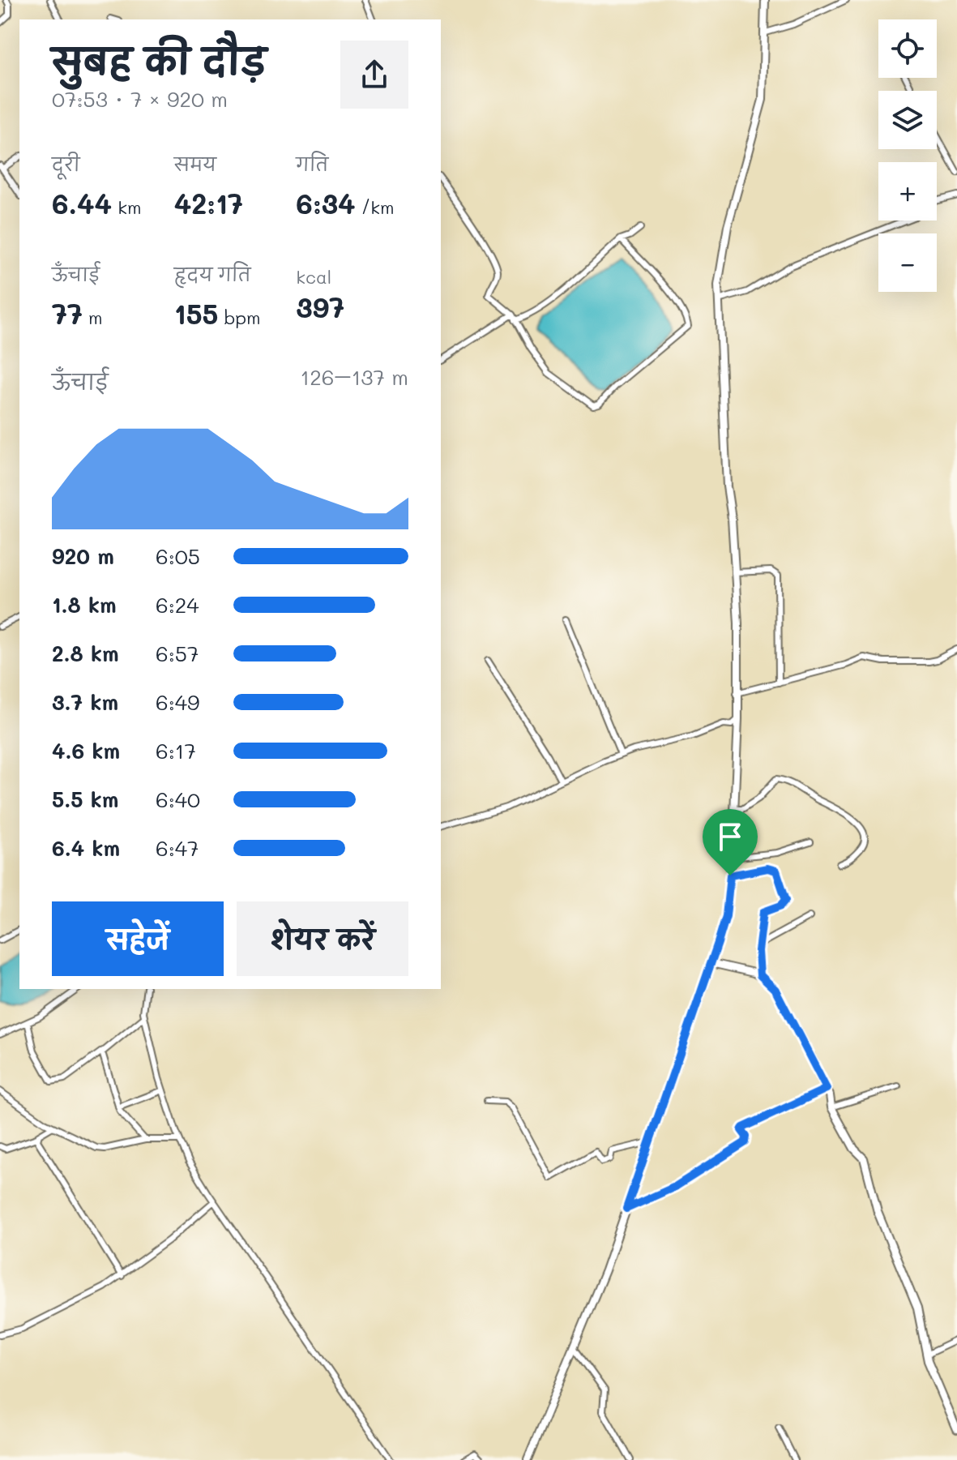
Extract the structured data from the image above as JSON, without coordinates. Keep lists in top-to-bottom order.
{
  "page": {
    "map_buttons": ["+", "−"],
    "heading": ["सुबह की दौड़", "07:53 · 7 × 920 m"],
    "stats": [
      ["दूरी", "6.44 km"],
      ["समय", "42:17"],
      ["गति", "6:34 /km"],
      ["ऊँचाई", "77 m"],
      ["हृदय गति", "155 bpm"],
      ["kcal", "397"]
    ],
    "chart": ["ऊँचाई", "126–137 m"],
    "list": [
      {
        "name": "920 m",
        "note": "6:05"
      },
      {
        "name": "1.8 km",
        "note": "6:24"
      },
      {
        "name": "2.8 km",
        "note": "6:57"
      },
      {
        "name": "3.7 km",
        "note": "6:49"
      },
      {
        "name": "4.6 km",
        "note": "6:17"
      },
      {
        "name": "5.5 km",
        "note": "6:40"
      },
      {
        "name": "6.4 km",
        "note": "6:47"
      }
    ],
    "buttons": ["सहेजें", "शेयर करें"]
  }
}
